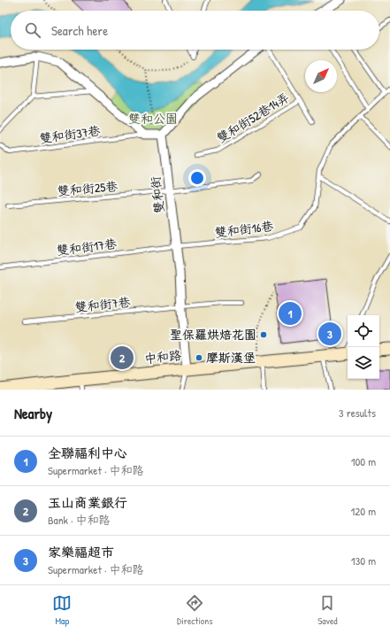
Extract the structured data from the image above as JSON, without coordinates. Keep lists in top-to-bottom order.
{
  "streets": {
    "main road": ["中和路"],
    "street": ["雙和街"],
    "lane": [
      "雙和街52巷14弄",
      "雙和街37巷",
      "雙和街25巷",
      "雙和街16巷",
      "雙和街17巷",
      "雙和街7巷"
    ]
  },
  "crossings": [
    ["雙和街25巷", "雙和街"],
    ["雙和街", "雙和街16巷"],
    ["雙和街", "雙和街17巷"],
    ["雙和街", "雙和街7巷"],
    ["雙和街", "中和路"],
    ["雙和街16巷", "雙和街17巷"]
  ],
  "parks": ["雙和公園"],
  "places": ["聖保羅烘焙花園", "摩斯漢堡"],
  "north": "top right",
  "page": {
    "search": "Search here",
    "pins": ["1", "3", "2"],
    "heading": ["Nearby", "3 results"],
    "list": [
      {
        "mark": "1",
        "name": "全聯福利中心",
        "note": "Supermarket · 中和路",
        "value": "100 m"
      },
      {
        "mark": "2",
        "name": "玉山商業銀行",
        "note": "Bank · 中和路",
        "value": "120 m"
      },
      {
        "mark": "3",
        "name": "家樂福超市",
        "note": "Supermarket · 中和路",
        "value": "130 m"
      }
    ],
    "nav": ["Map", "Directions", "Saved"]
  }
}
